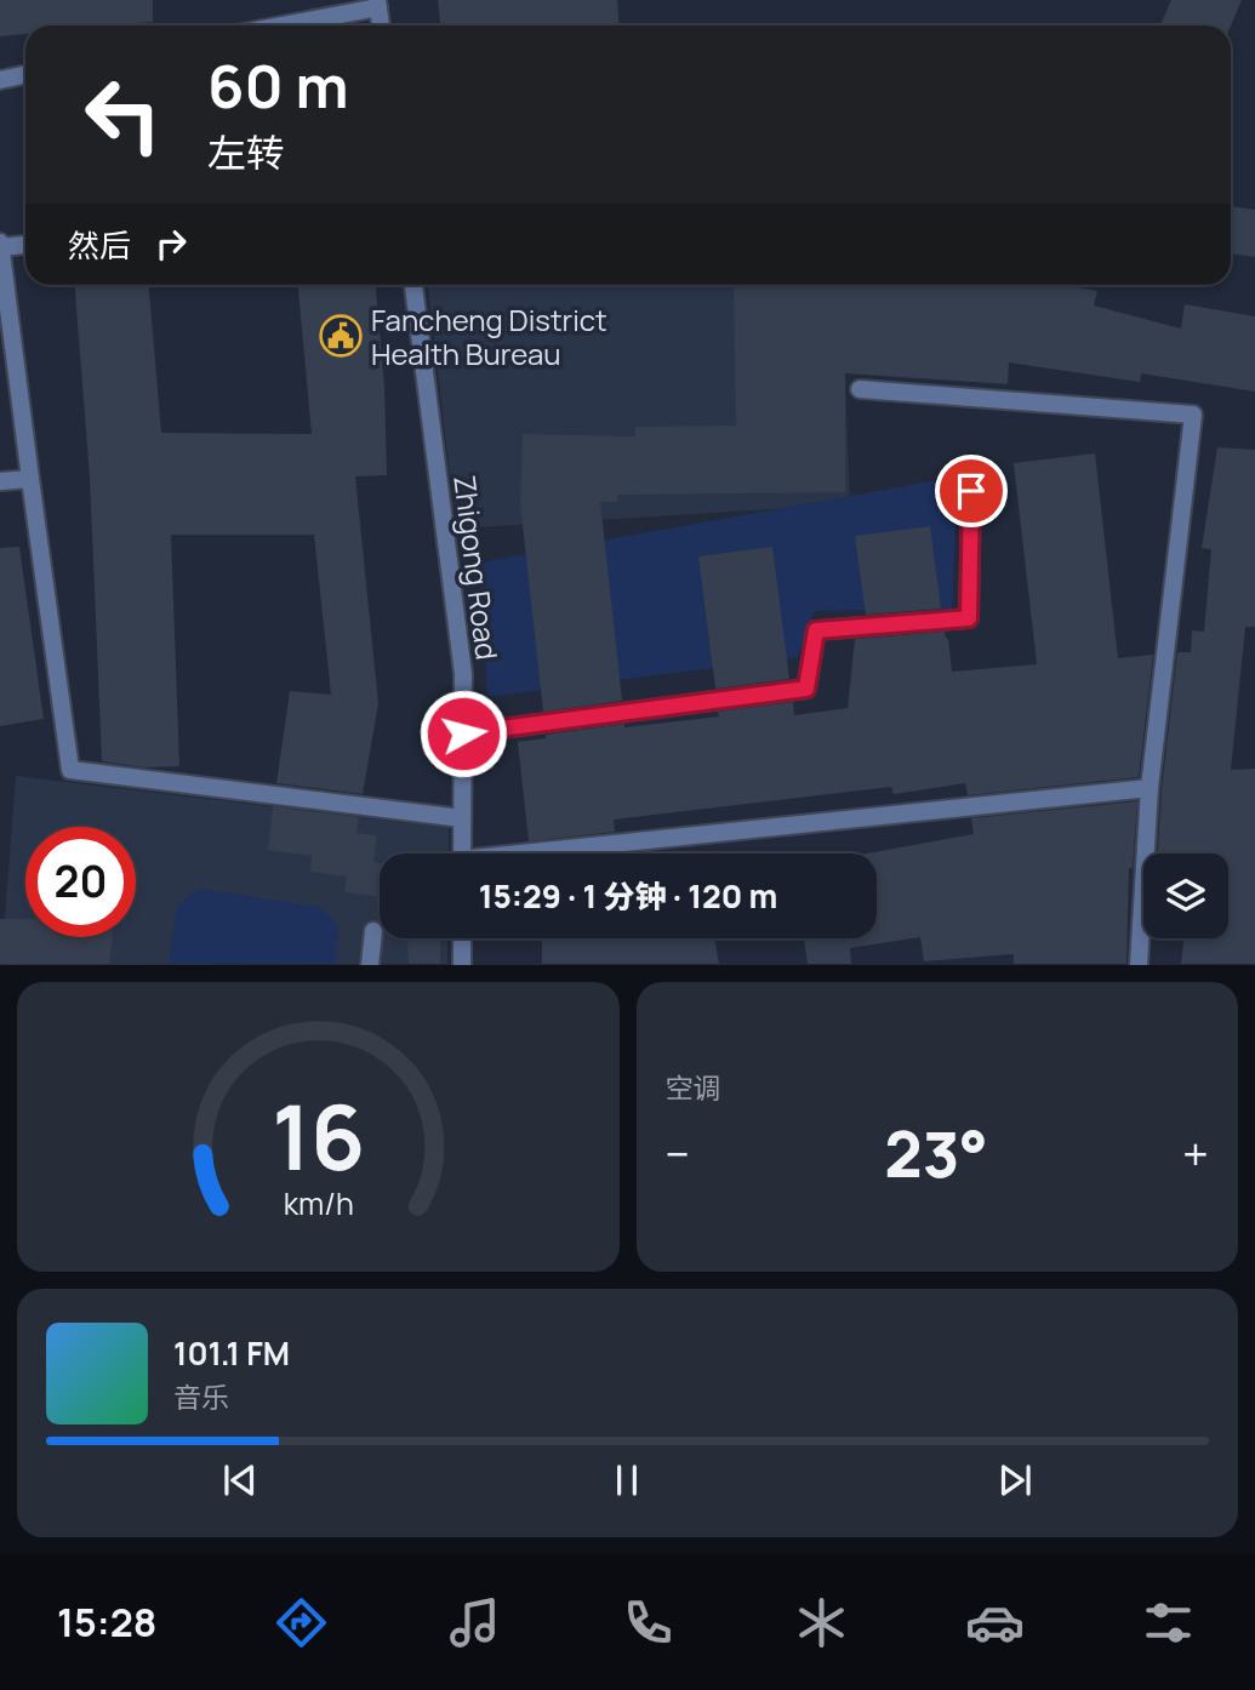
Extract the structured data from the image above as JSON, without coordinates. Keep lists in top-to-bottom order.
{
  "streets": {
    "street": ["Zhigong Road"]
  },
  "places": {
    "public building": ["Fancheng District Health Bureau"]
  },
  "page": {
    "turn": ["60 m", "左转"],
    "then": "然后",
    "limit": "20",
    "trip": "15:29 · 1 分钟 · 120 m",
    "tile": "空调",
    "heat": ["−", "23°", "+"],
    "song": ["101.1 FM", "音乐"],
    "tabs": "15:28",
    "gauge": ["16", "km/h"]
  }
}
